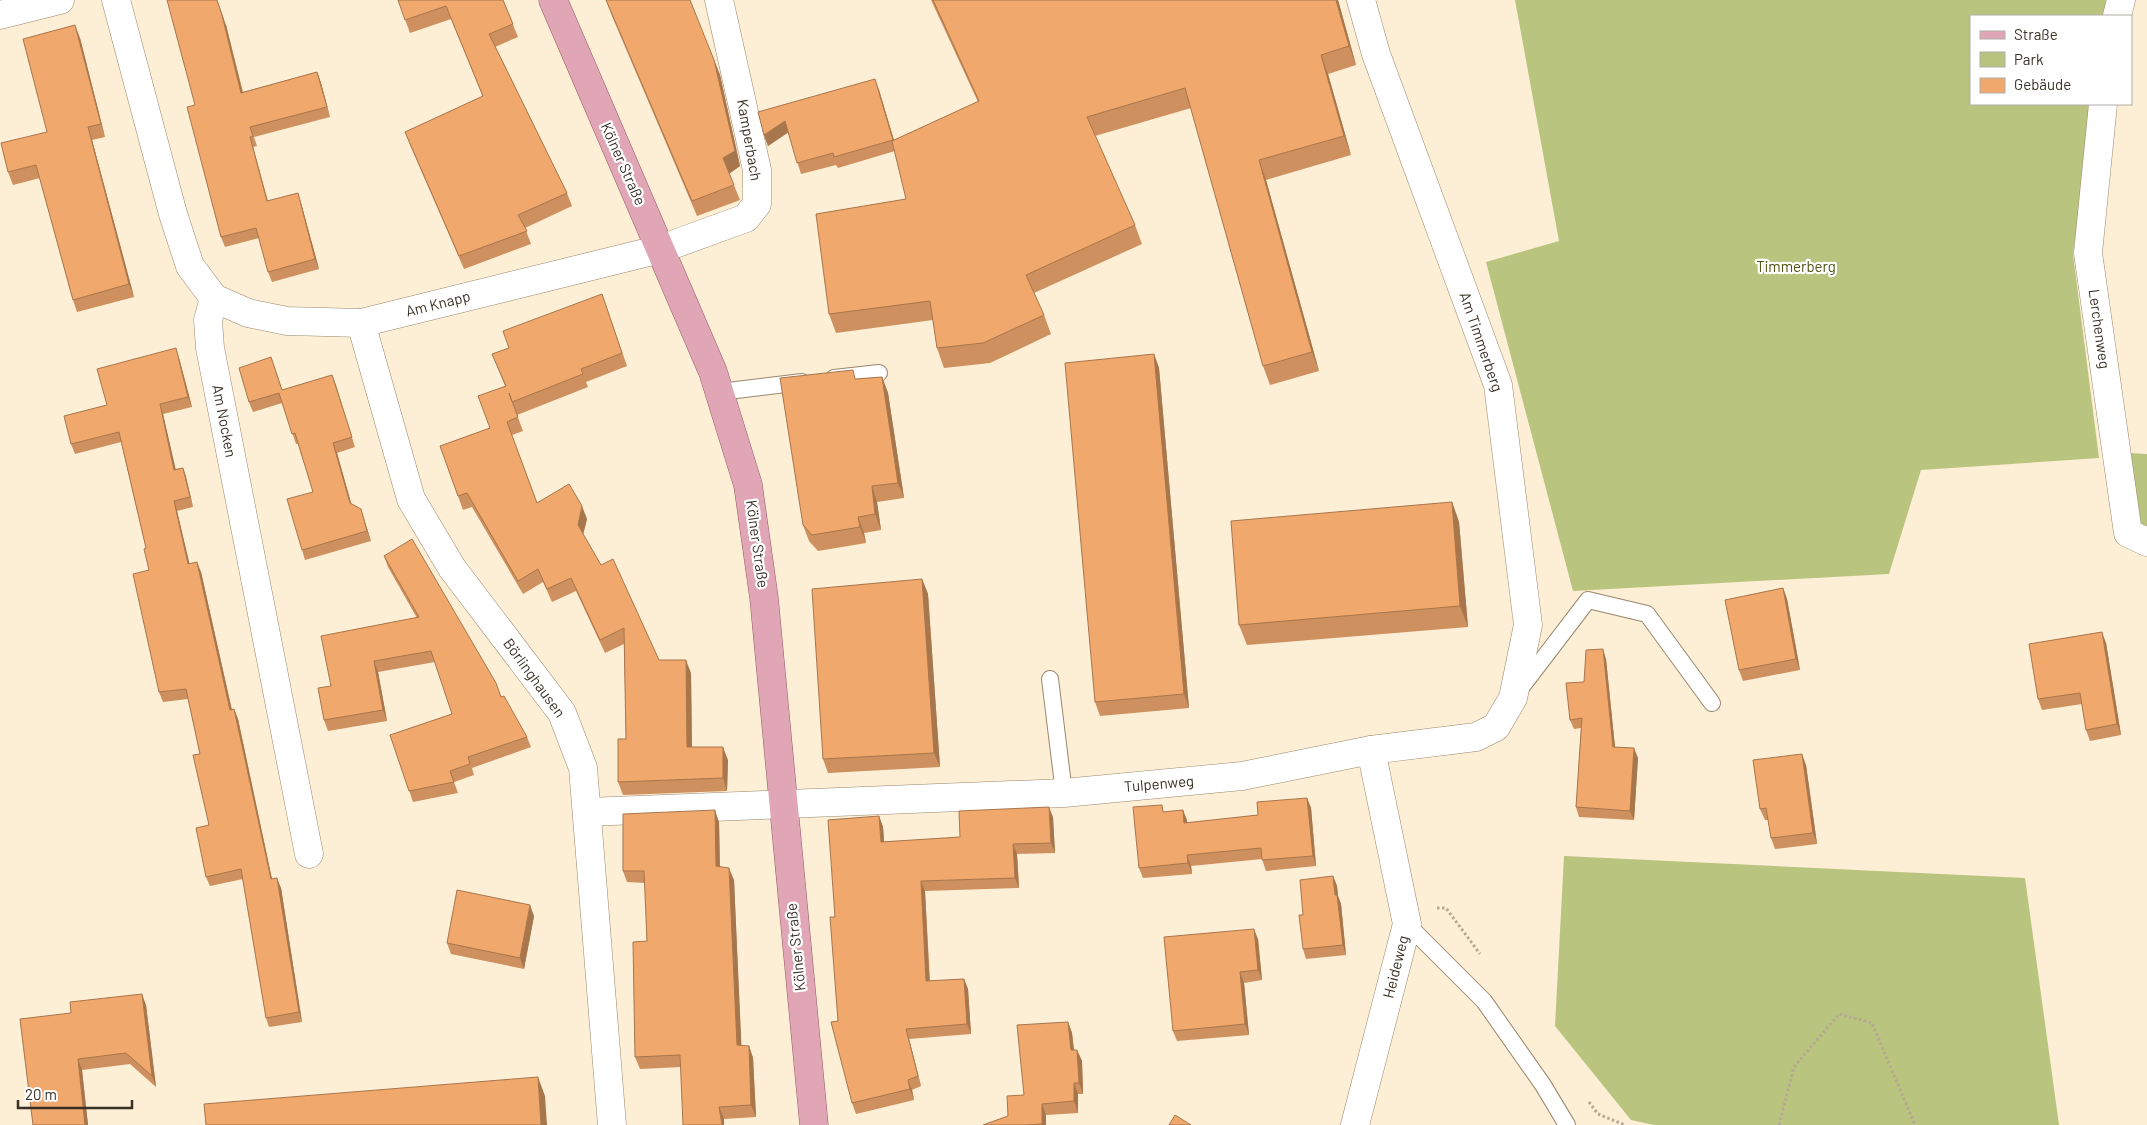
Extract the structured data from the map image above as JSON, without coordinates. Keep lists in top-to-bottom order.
{
  "streets": {
    "main road": ["Kölner Straße"],
    "street": [
      "Kamperbach",
      "Am Knapp",
      "Lerchenweg",
      "Am Timmerberg",
      "Am Nocken",
      "Börlinghausen",
      "Tulpenweg",
      "Heideweg"
    ]
  },
  "crossings": [
    ["Kamperbach", "Kölner Straße"],
    ["Kamperbach", "Am Knapp"],
    ["Kölner Straße", "Am Knapp"],
    ["Kölner Straße", "Tulpenweg"],
    ["Am Knapp", "Am Nocken"],
    ["Am Knapp", "Börlinghausen"],
    ["Am Timmerberg", "Tulpenweg"],
    ["Börlinghausen", "Tulpenweg"],
    ["Tulpenweg", "Heideweg"]
  ],
  "parks": ["Timmerberg"],
  "legend": ["Straße", "Park", "Gebäude"],
  "scale_bar": "20 m"
}
